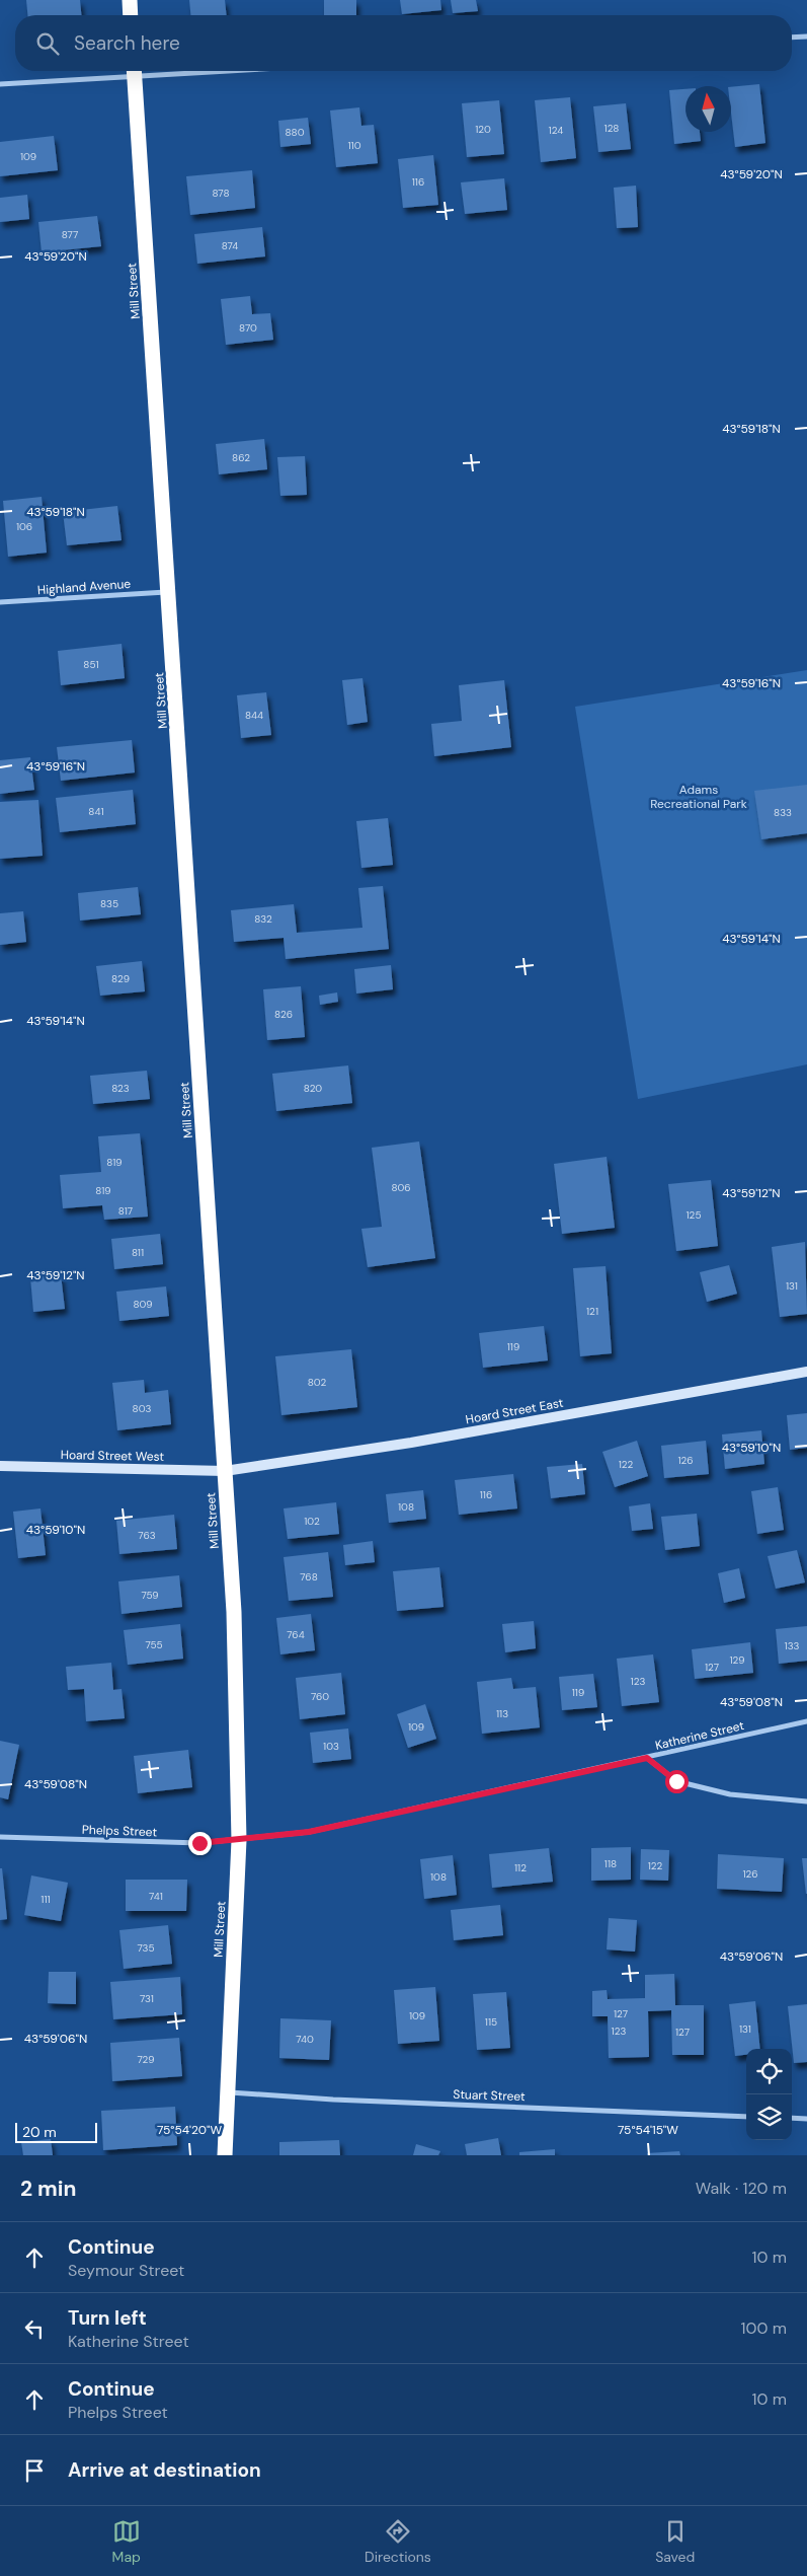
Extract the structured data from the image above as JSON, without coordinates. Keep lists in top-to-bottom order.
{
  "streets": {
    "highway": ["Mill Street"],
    "street": [
      "Highland Avenue",
      "Hoard Street East",
      "Hoard Street West",
      "Katherine Street",
      "Phelps Street",
      "Stuart Street"
    ]
  },
  "crossings": [
    ["Mill Street", "Highland Avenue"],
    ["Mill Street", "Hoard Street East"],
    ["Mill Street", "Hoard Street West"],
    ["Mill Street", "Katherine Street"],
    ["Mill Street", "Phelps Street"],
    ["Mill Street", "Stuart Street"],
    ["Hoard Street East", "Hoard Street West"],
    ["Katherine Street", "Phelps Street"]
  ],
  "parks": ["Adams Recreational Park"],
  "house_numbers": [
    "128",
    "120",
    "124",
    "880",
    "110",
    "109",
    "116",
    "878",
    "877",
    "874",
    "870",
    "862",
    "106",
    "851",
    "844",
    "841",
    "833",
    "835",
    "832",
    "829",
    "826",
    "823",
    "820",
    "819",
    "806",
    "819",
    "817",
    "125",
    "811",
    "131",
    "809",
    "121",
    "119",
    "802",
    "803",
    "126",
    "122",
    "116",
    "108",
    "102",
    "763",
    "768",
    "759",
    "764",
    "755",
    "133",
    "129",
    "127",
    "123",
    "119",
    "760",
    "113",
    "109",
    "103",
    "118",
    "122",
    "112",
    "126",
    "108",
    "741",
    "111",
    "735",
    "731",
    "127",
    "109",
    "115",
    "131",
    "123",
    "127",
    "740",
    "729"
  ],
  "scale_bar": "20 m",
  "north": "top",
  "page": {
    "search": "Search here",
    "scale": "20 m",
    "heading": ["2 min", "Walk · 120 m"],
    "list": [
      ["Continue", "Seymour Street", "10 m"],
      ["Turn left", "Katherine Street", "100 m"],
      ["Continue", "Phelps Street", "10 m"],
      "Arrive at destination"
    ],
    "nav": ["Map", "Directions", "Saved"]
  },
  "coordinates": [
    "43°59'20\"N",
    "43°59'18\"N",
    "43°59'16\"N",
    "43°59'14\"N",
    "43°59'12\"N",
    "43°59'10\"N",
    "43°59'08\"N",
    "43°59'06\"N",
    "75°54'20\"W",
    "75°54'15\"W"
  ]
}
